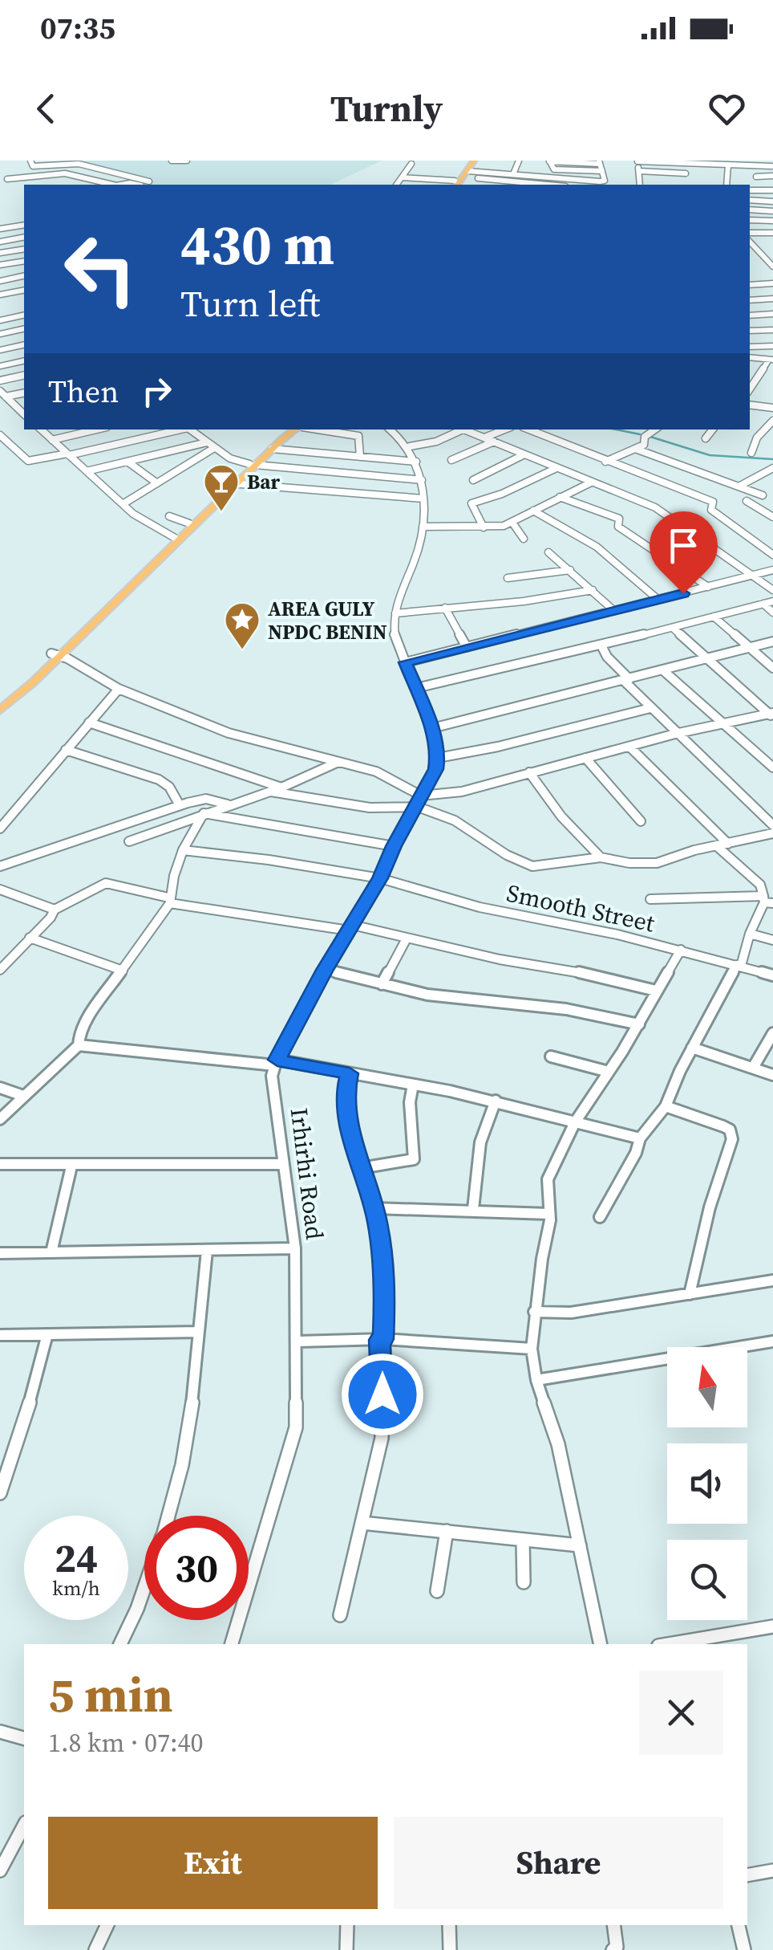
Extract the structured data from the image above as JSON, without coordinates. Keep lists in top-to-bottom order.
{
  "streets": {
    "street": ["Smooth Street", "Irhirhi Road"]
  },
  "crossings": [
    ["Smooth Street", "Irhirhi Road"]
  ],
  "places": {
    "bar": ["Bar"],
    "place": ["AREA GULY NPDC BENIN"]
  },
  "north": "top",
  "page": {
    "status": "07:35",
    "header": "Turnly",
    "turn": ["430 m", "Turn left"],
    "then": "Then",
    "speed": "24 km/h",
    "limit": "30",
    "heading": ["5 min", "1.8 km · 07:40"],
    "buttons": ["Exit", "Share"]
  }
}
